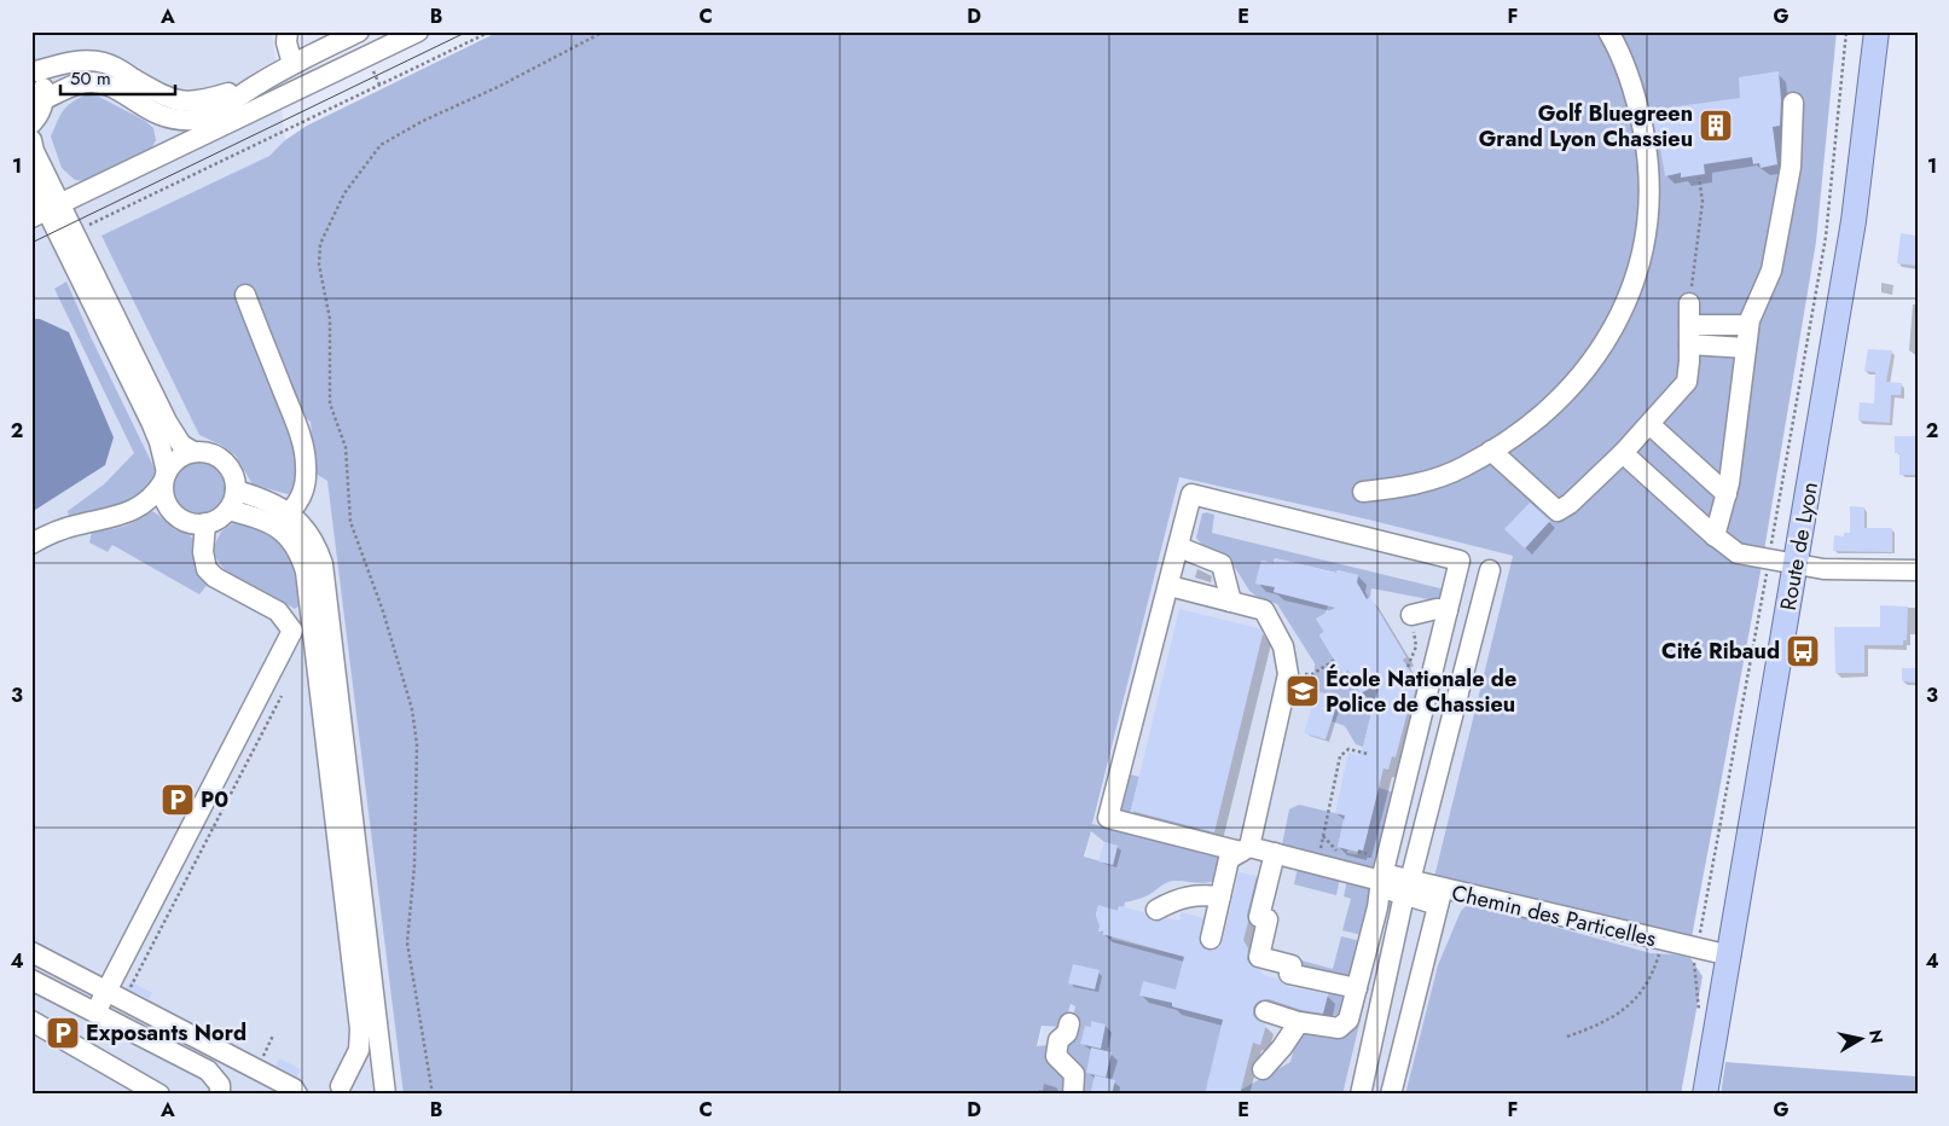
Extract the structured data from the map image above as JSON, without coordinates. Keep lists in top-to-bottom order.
{
  "streets": {
    "main road": ["Route de Lyon"],
    "street": ["Chemin des Particelles"]
  },
  "crossings": [
    ["Route de Lyon", "Chemin des Particelles"]
  ],
  "places": {
    "building": ["Golf Bluegreen Grand Lyon Chassieu"],
    "bus stop": ["Cité Ribaud"],
    "school or university": ["École Nationale de Police de Chassieu"],
    "parking": ["P0", "Exposants Nord"]
  },
  "scale_bar": "50 m",
  "north": "right",
  "grid": {
    "columns": [
      "A",
      "B",
      "C",
      "D",
      "E",
      "F",
      "G"
    ],
    "rows": [
      "1",
      "2",
      "3",
      "4"
    ]
  }
}
